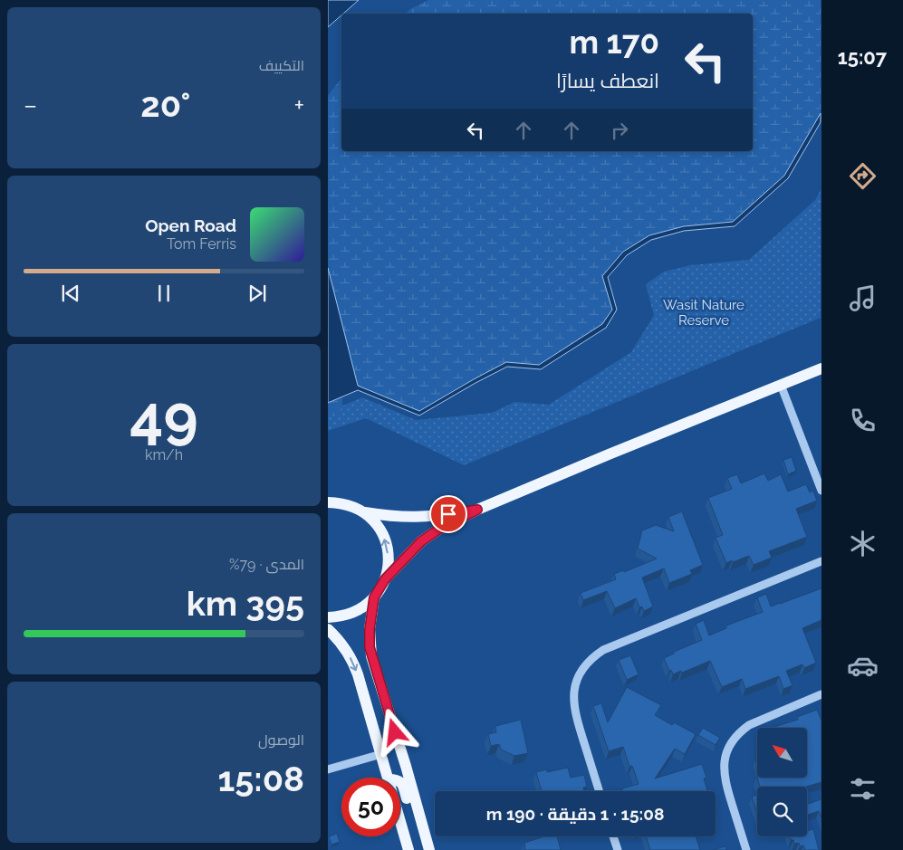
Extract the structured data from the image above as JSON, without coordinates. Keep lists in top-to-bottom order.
{
  "parks": ["Wasit Nature Reserve"],
  "north": "top left",
  "page": {
    "tabs": "15:07",
    "tile": [
      "التكييف",
      ["49", "km/h"],
      ["المدى · 79%", "395 km"],
      ["الوصول", "15:08"]
    ],
    "turn": ["170 m", "انعطف يسارًا"],
    "heat": ["−", "20°", "+"],
    "song": ["Open Road", "Tom Ferris"],
    "limit": "50",
    "trip": "15:08 · 1 دقيقة · 190 m"
  }
}
